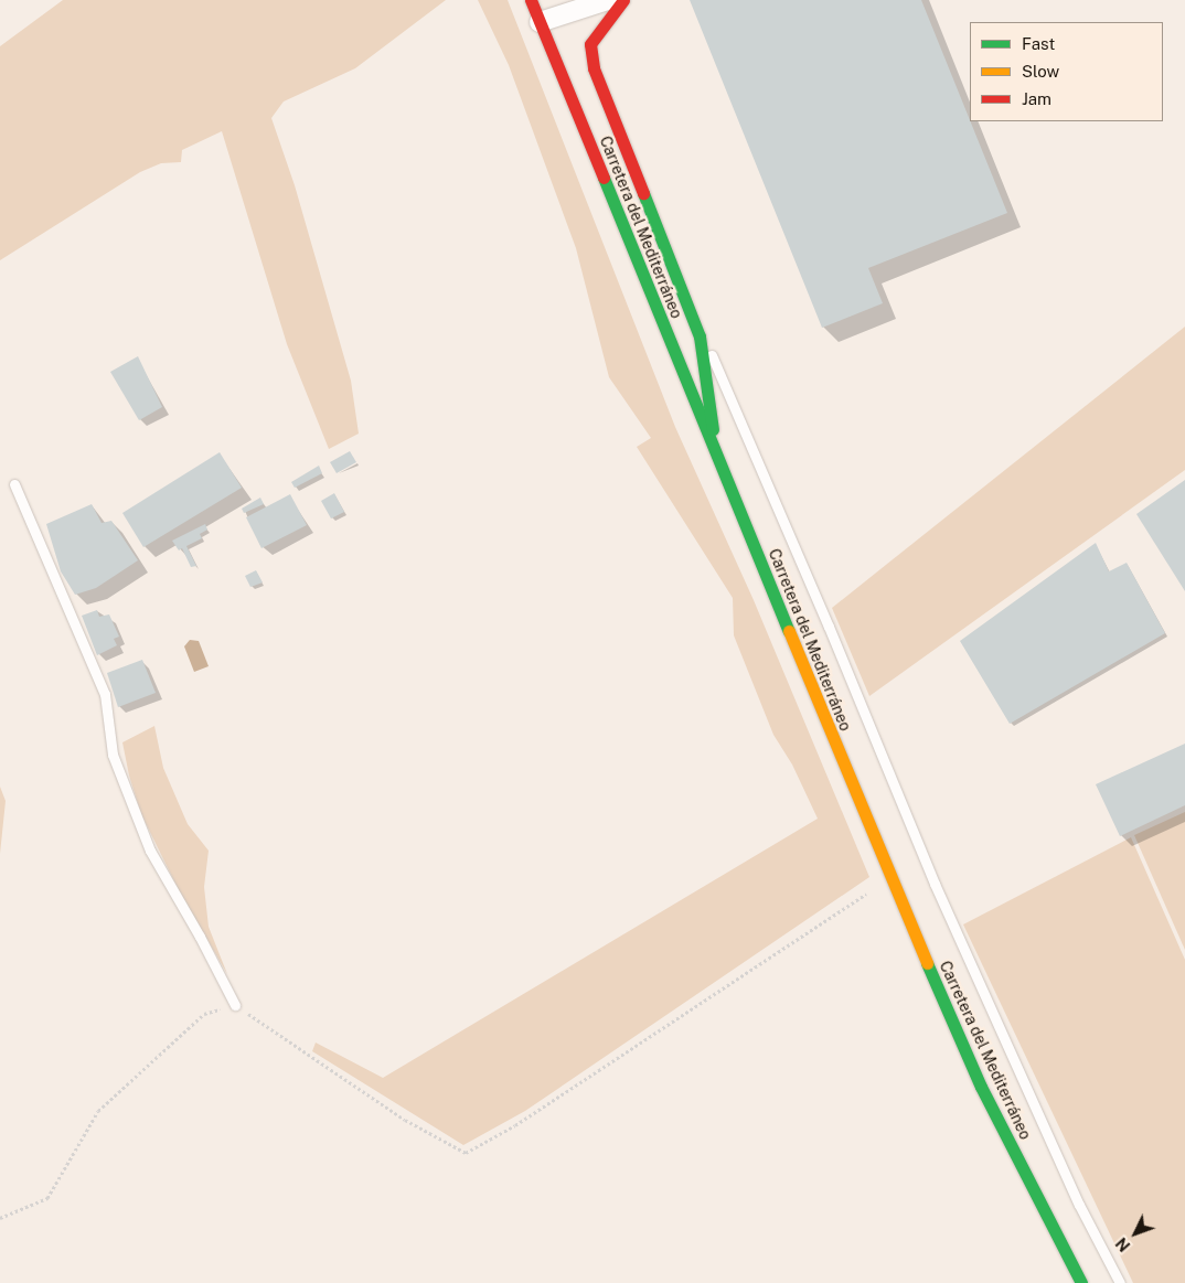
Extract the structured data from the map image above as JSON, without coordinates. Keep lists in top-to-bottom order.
{
  "streets": {
    "main road": ["Carretera del Mediterráneo"]
  },
  "legend": ["Fast", "Slow", "Jam"],
  "north": "bottom left"
}
